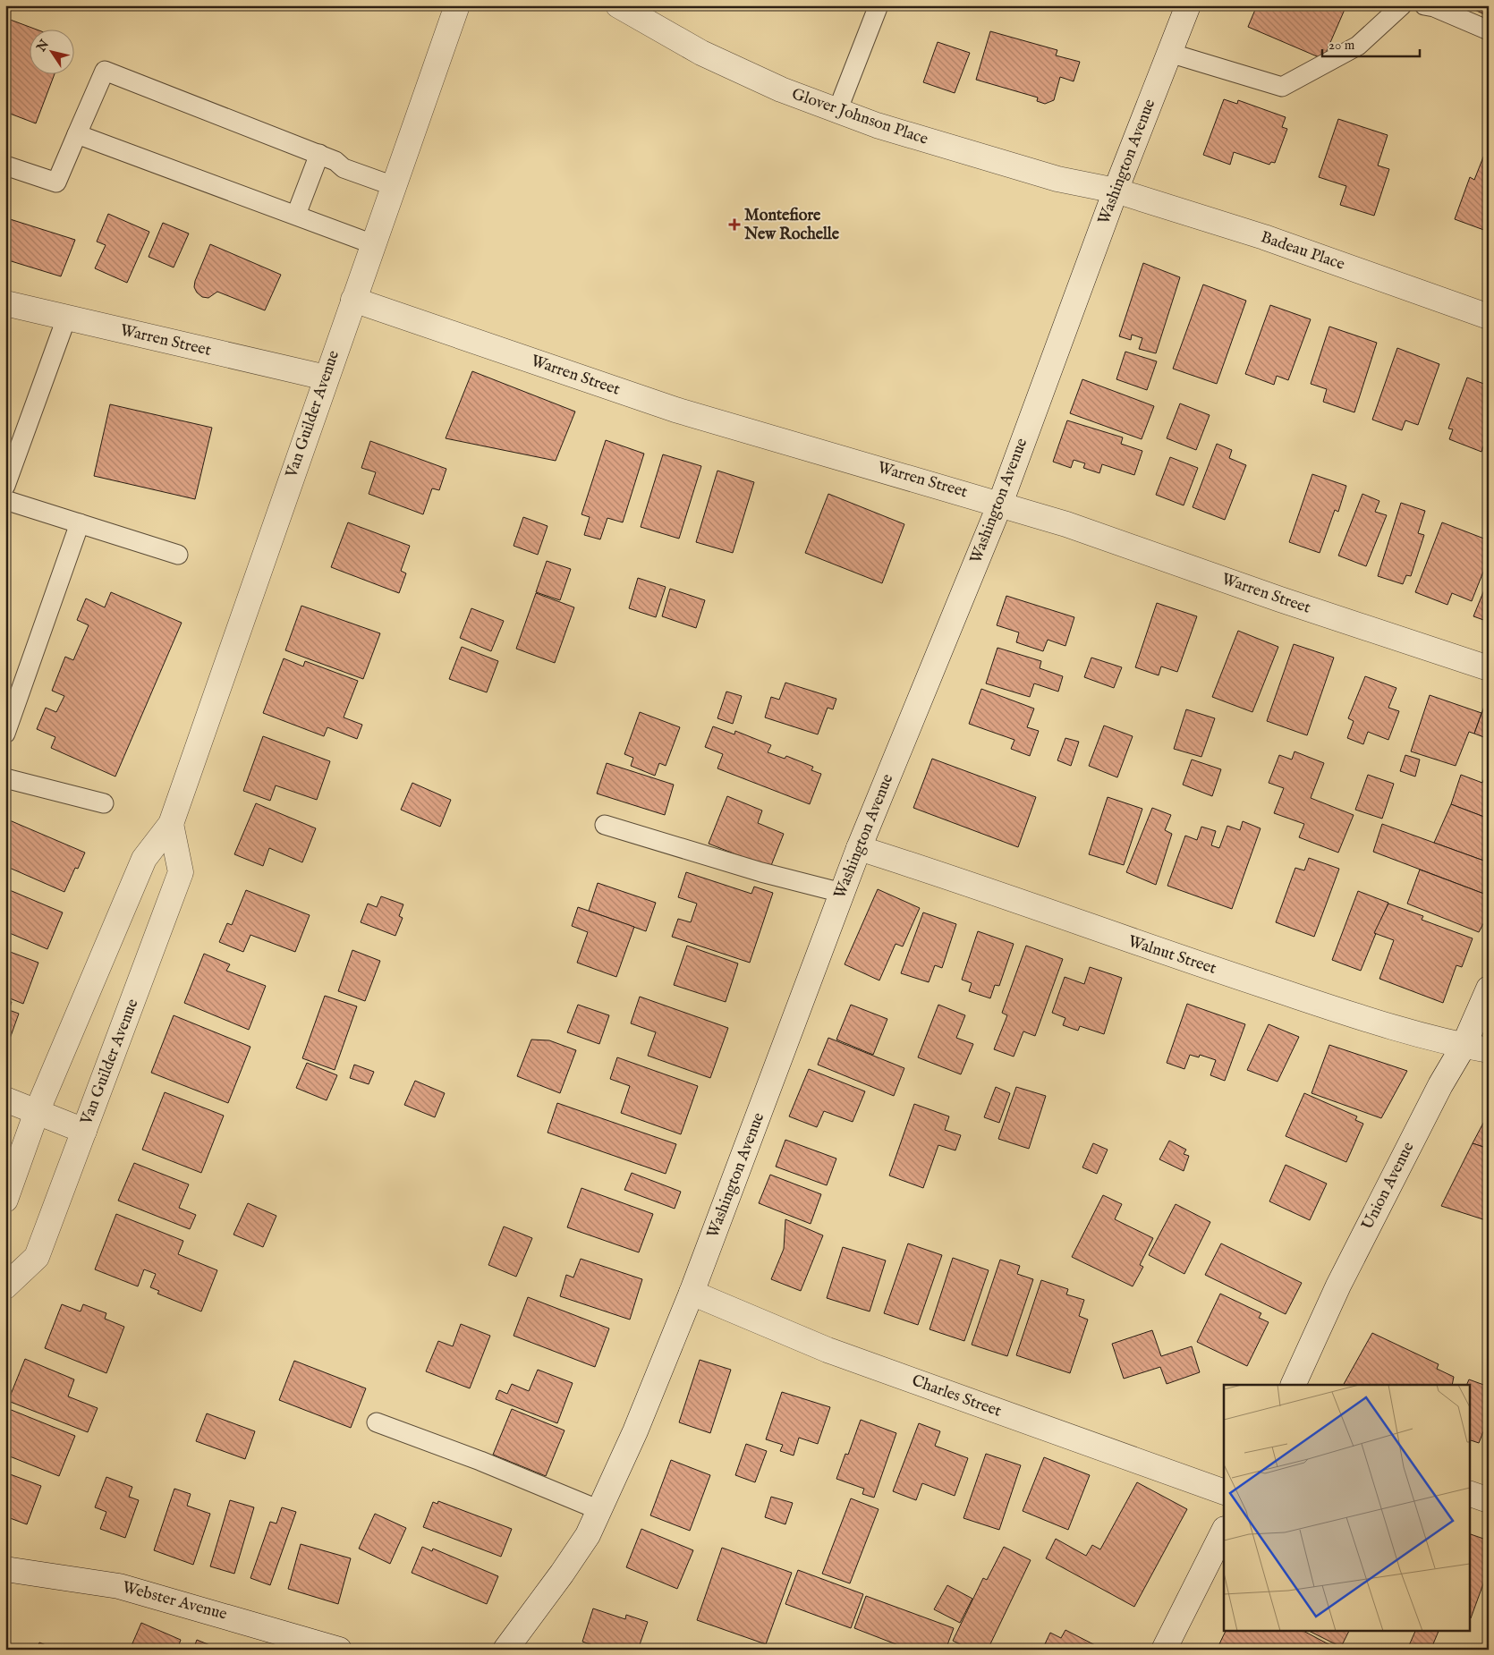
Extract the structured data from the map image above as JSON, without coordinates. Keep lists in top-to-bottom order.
{
  "streets": {
    "street": [
      "Glover Johnson Place",
      "Washington Avenue",
      "Badeau Place",
      "Warren Street",
      "Van Guilder Avenue",
      "Walnut Street",
      "Union Avenue",
      "Charles Street",
      "Webster Avenue"
    ]
  },
  "crossings": [
    ["Glover Johnson Place", "Washington Avenue"],
    ["Glover Johnson Place", "Badeau Place"],
    ["Washington Avenue", "Badeau Place"],
    ["Washington Avenue", "Warren Street"],
    ["Washington Avenue", "Walnut Street"],
    ["Washington Avenue", "Charles Street"],
    ["Warren Street", "Van Guilder Avenue"],
    ["Walnut Street", "Union Avenue"]
  ],
  "places": {
    "health": ["Montefiore New Rochelle"]
  },
  "scale_bar": "20 m",
  "north": "top left"
}
